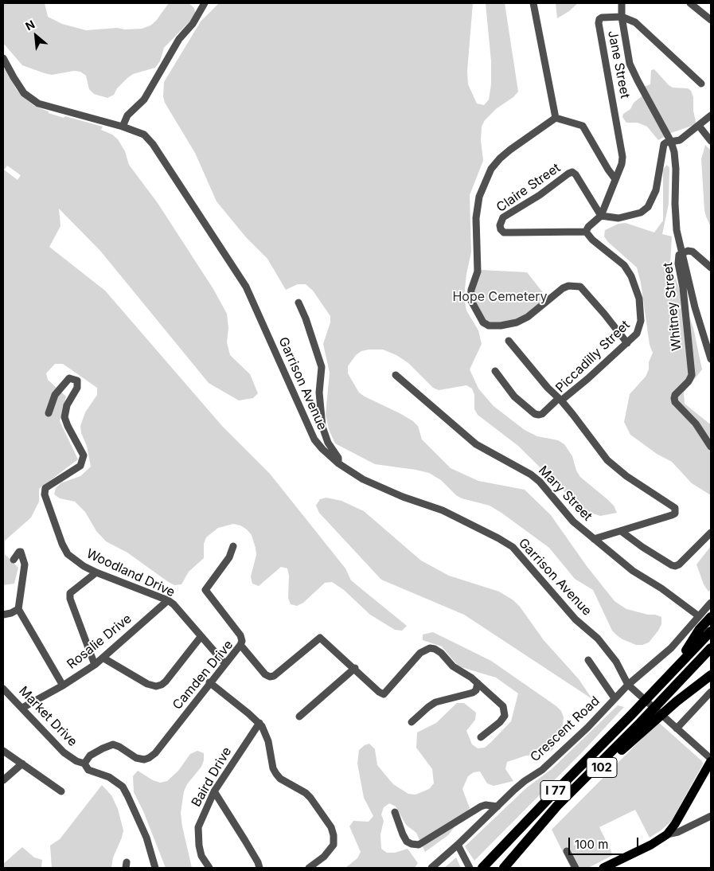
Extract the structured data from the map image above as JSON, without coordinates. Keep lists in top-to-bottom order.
{
  "streets": {
    "highway": ["102", "I 77"],
    "street": [
      "Jane Street",
      "Claire Street",
      "Whitney Street",
      "Piccadilly Street",
      "Garrison Avenue",
      "Mary Street",
      "Woodland Drive",
      "Rosalie Drive",
      "Camden Drive",
      "Market Drive",
      "Crescent Road",
      "Baird Drive"
    ]
  },
  "crossings": [
    ["Jane Street", "Claire Street"],
    ["Jane Street", "Piccadilly Street"],
    ["Claire Street", "Piccadilly Street"],
    ["Piccadilly Street", "Mary Street"],
    ["Garrison Avenue", "Crescent Road"],
    ["Mary Street", "Crescent Road"],
    ["Woodland Drive", "Rosalie Drive"],
    ["Woodland Drive", "Camden Drive"],
    ["Rosalie Drive", "Market Drive"],
    ["Camden Drive", "Market Drive"],
    ["102", "I 77"]
  ],
  "parks": ["Hope Cemetery"],
  "scale_bar": "100 m",
  "north": "top left"
}
